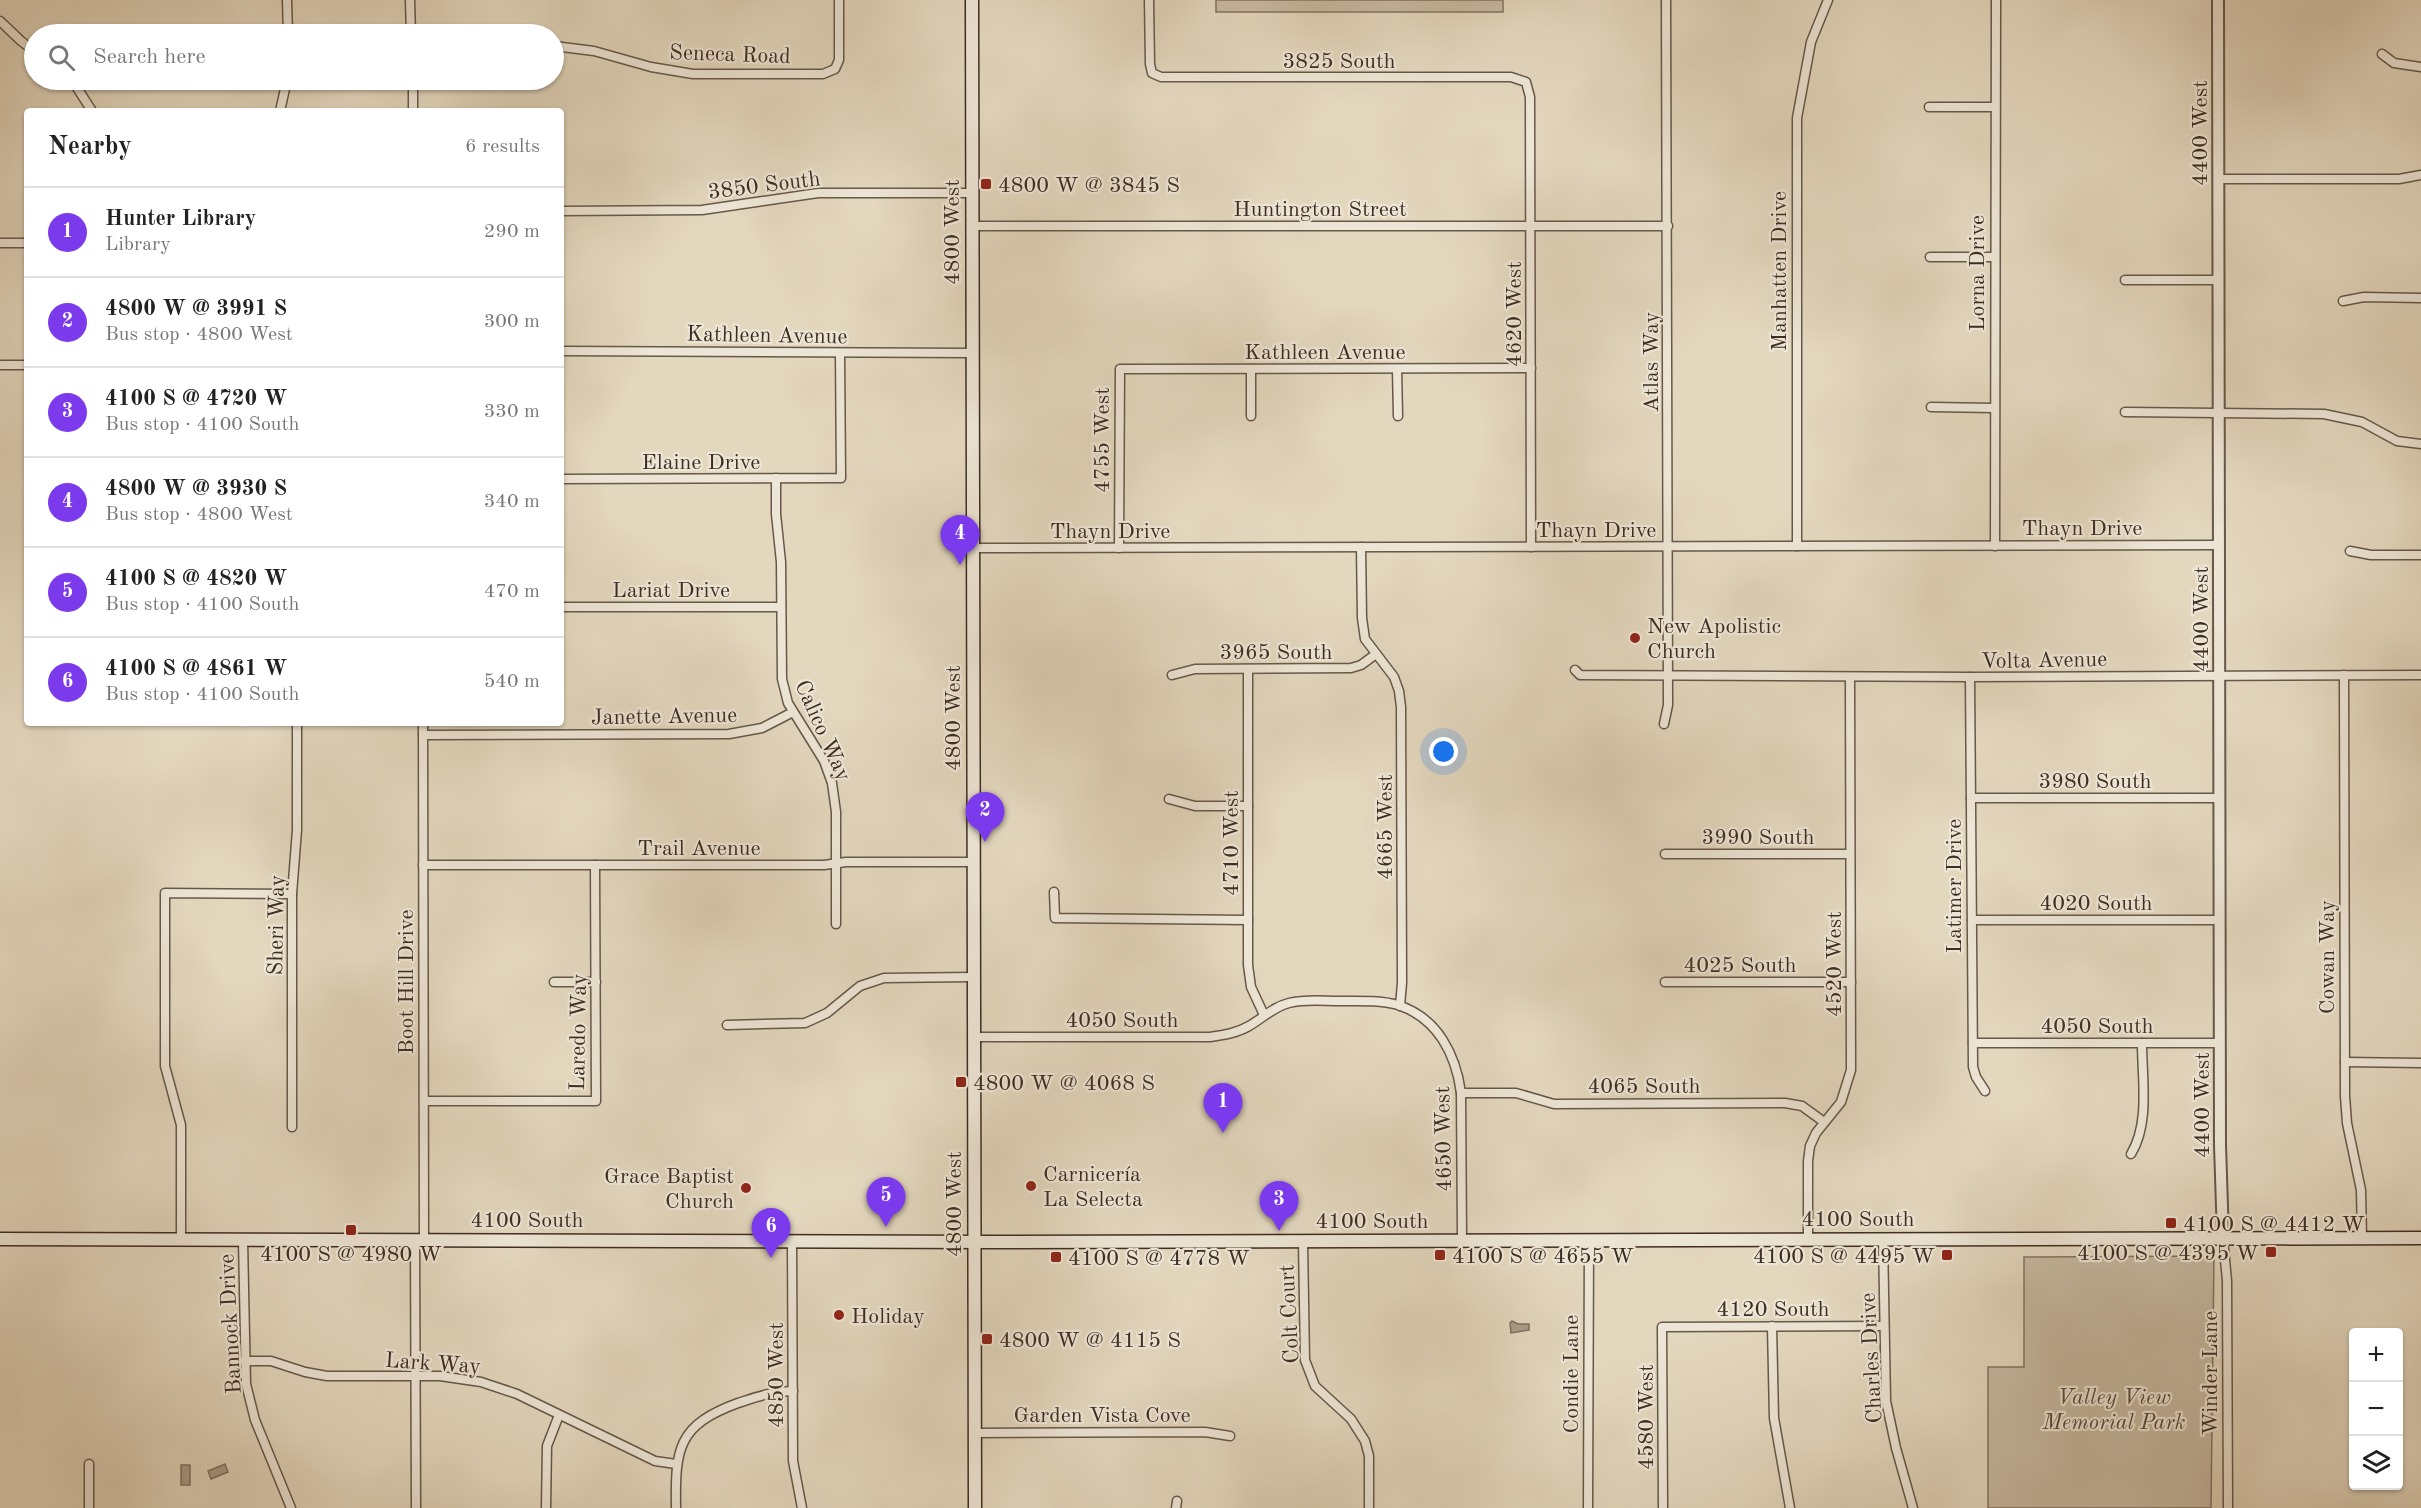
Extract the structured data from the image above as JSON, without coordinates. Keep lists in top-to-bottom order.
{
  "streets": {
    "main road": ["4800 West", "4100 South"],
    "street": [
      "Seneca Road",
      "3825 South",
      "4400 West",
      "3850 South",
      "Huntington Street",
      "Manhatten Drive",
      "Lorna Drive",
      "4620 West",
      "Kathleen Avenue",
      "Atlas Way",
      "4755 West",
      "Elaine Drive",
      "Thayn Drive",
      "Lariat Drive",
      "3965 South",
      "Volta Avenue",
      "Janette Avenue",
      "Calico Way",
      "3980 South",
      "4665 West",
      "3990 South",
      "4710 West",
      "Trail Avenue",
      "Latimer Drive",
      "4020 South",
      "Sheri Way",
      "Cowan Way",
      "4025 South",
      "4520 West",
      "Boot Hill Drive",
      "4050 South",
      "Laredo Way",
      "4065 South",
      "4650 West",
      "4120 South",
      "Colt Court",
      "Bannock Drive",
      "Charles Drive",
      "Lark Way",
      "Winder Lane",
      "Condie Lane",
      "4850 West",
      "Garden Vista Cove",
      "4580 West"
    ]
  },
  "crossings": [
    ["3825 South", "4620 West"],
    ["4400 West", "Thayn Drive"],
    ["4400 West", "Volta Avenue"],
    ["4400 West", "3980 South"],
    ["4400 West", "4020 South"],
    ["4400 West", "4050 South"],
    ["4400 West", "4100 South"],
    ["4400 West", "Winder Lane"],
    ["3850 South", "4800 West"],
    ["Huntington Street", "4800 West"],
    ["Huntington Street", "4620 West"],
    ["Huntington Street", "Atlas Way"],
    ["4800 West", "Kathleen Avenue"],
    ["4800 West", "Thayn Drive"],
    ["4800 West", "Trail Avenue"],
    ["4800 West", "4050 South"],
    ["4800 West", "4100 South"],
    ["4800 West", "Garden Vista Cove"],
    ["Manhatten Drive", "Thayn Drive"],
    ["Lorna Drive", "Thayn Drive"],
    ["4620 West", "Kathleen Avenue"],
    ["4620 West", "Thayn Drive"],
    ["Kathleen Avenue", "4755 West"],
    ["Kathleen Avenue", "Elaine Drive"],
    ["Atlas Way", "Thayn Drive"],
    ["Atlas Way", "Volta Avenue"],
    ["4755 West", "Thayn Drive"],
    ["Elaine Drive", "Calico Way"],
    ["Thayn Drive", "4665 West"],
    ["Lariat Drive", "Calico Way"],
    ["3965 South", "4665 West"],
    ["3965 South", "4710 West"],
    ["Volta Avenue", "Latimer Drive"],
    ["Volta Avenue", "Cowan Way"],
    ["Volta Avenue", "4520 West"],
    ["Janette Avenue", "Calico Way"],
    ["Janette Avenue", "Boot Hill Drive"],
    ["Calico Way", "Trail Avenue"],
    ["3980 South", "Latimer Drive"],
    ["4665 West", "4050 South"],
    ["4665 West", "4650 West"],
    ["3990 South", "4520 West"],
    ["4710 West", "4050 South"],
    ["Trail Avenue", "Boot Hill Drive"],
    ["Trail Avenue", "Laredo Way"],
    ["Latimer Drive", "4020 South"],
    ["Latimer Drive", "4050 South"],
    ["Cowan Way", "4100 South"],
    ["4025 South", "4520 West"],
    ["4520 West", "4065 South"],
    ["4520 West", "4100 South"],
    ["Boot Hill Drive", "Laredo Way"],
    ["Boot Hill Drive", "4100 South"],
    ["Boot Hill Drive", "Lark Way"],
    ["4050 South", "4650 West"],
    ["4065 South", "4650 West"],
    ["4650 West", "4100 South"],
    ["4100 South", "Colt Court"],
    ["4100 South", "Bannock Drive"],
    ["4100 South", "Charles Drive"],
    ["4100 South", "Winder Lane"],
    ["4100 South", "Condie Lane"],
    ["4100 South", "4850 West"],
    ["4120 South", "Charles Drive"],
    ["4120 South", "4580 West"],
    ["Bannock Drive", "Lark Way"]
  ],
  "parks": ["Valley View Memorial Park"],
  "places": {
    "transit": [
      "4800 W @ 3845 S",
      "4800 W @ 4068 S",
      "4100 S @ 4412 W",
      "4100 S @ 4980 W",
      "4100 S @ 4395 W",
      "4100 S @ 4655 W",
      "4100 S @ 4495 W",
      "4100 S @ 4778 W",
      "4800 W @ 4115 S"
    ],
    "other": [
      "New Apolistic Church",
      "Carnicería La Selecta",
      "Grace Baptist Church",
      "Holiday"
    ]
  },
  "page": {
    "search": "Search here",
    "heading": ["Nearby", "6 results"],
    "list": [
      {
        "mark": "1",
        "name": "Hunter Library",
        "note": "Library",
        "value": "290 m"
      },
      {
        "mark": "2",
        "name": "4800 W @ 3991 S",
        "note": "Bus stop · 4800 West",
        "value": "300 m"
      },
      {
        "mark": "3",
        "name": "4100 S @ 4720 W",
        "note": "Bus stop · 4100 South",
        "value": "330 m"
      },
      {
        "mark": "4",
        "name": "4800 W @ 3930 S",
        "note": "Bus stop · 4800 West",
        "value": "340 m"
      },
      {
        "mark": "5",
        "name": "4100 S @ 4820 W",
        "note": "Bus stop · 4100 South",
        "value": "470 m"
      },
      {
        "mark": "6",
        "name": "4100 S @ 4861 W",
        "note": "Bus stop · 4100 South",
        "value": "540 m"
      }
    ],
    "pins": [
      "4",
      "2",
      "1",
      "5",
      "3",
      "6"
    ],
    "map_buttons": ["+", "−"]
  }
}
